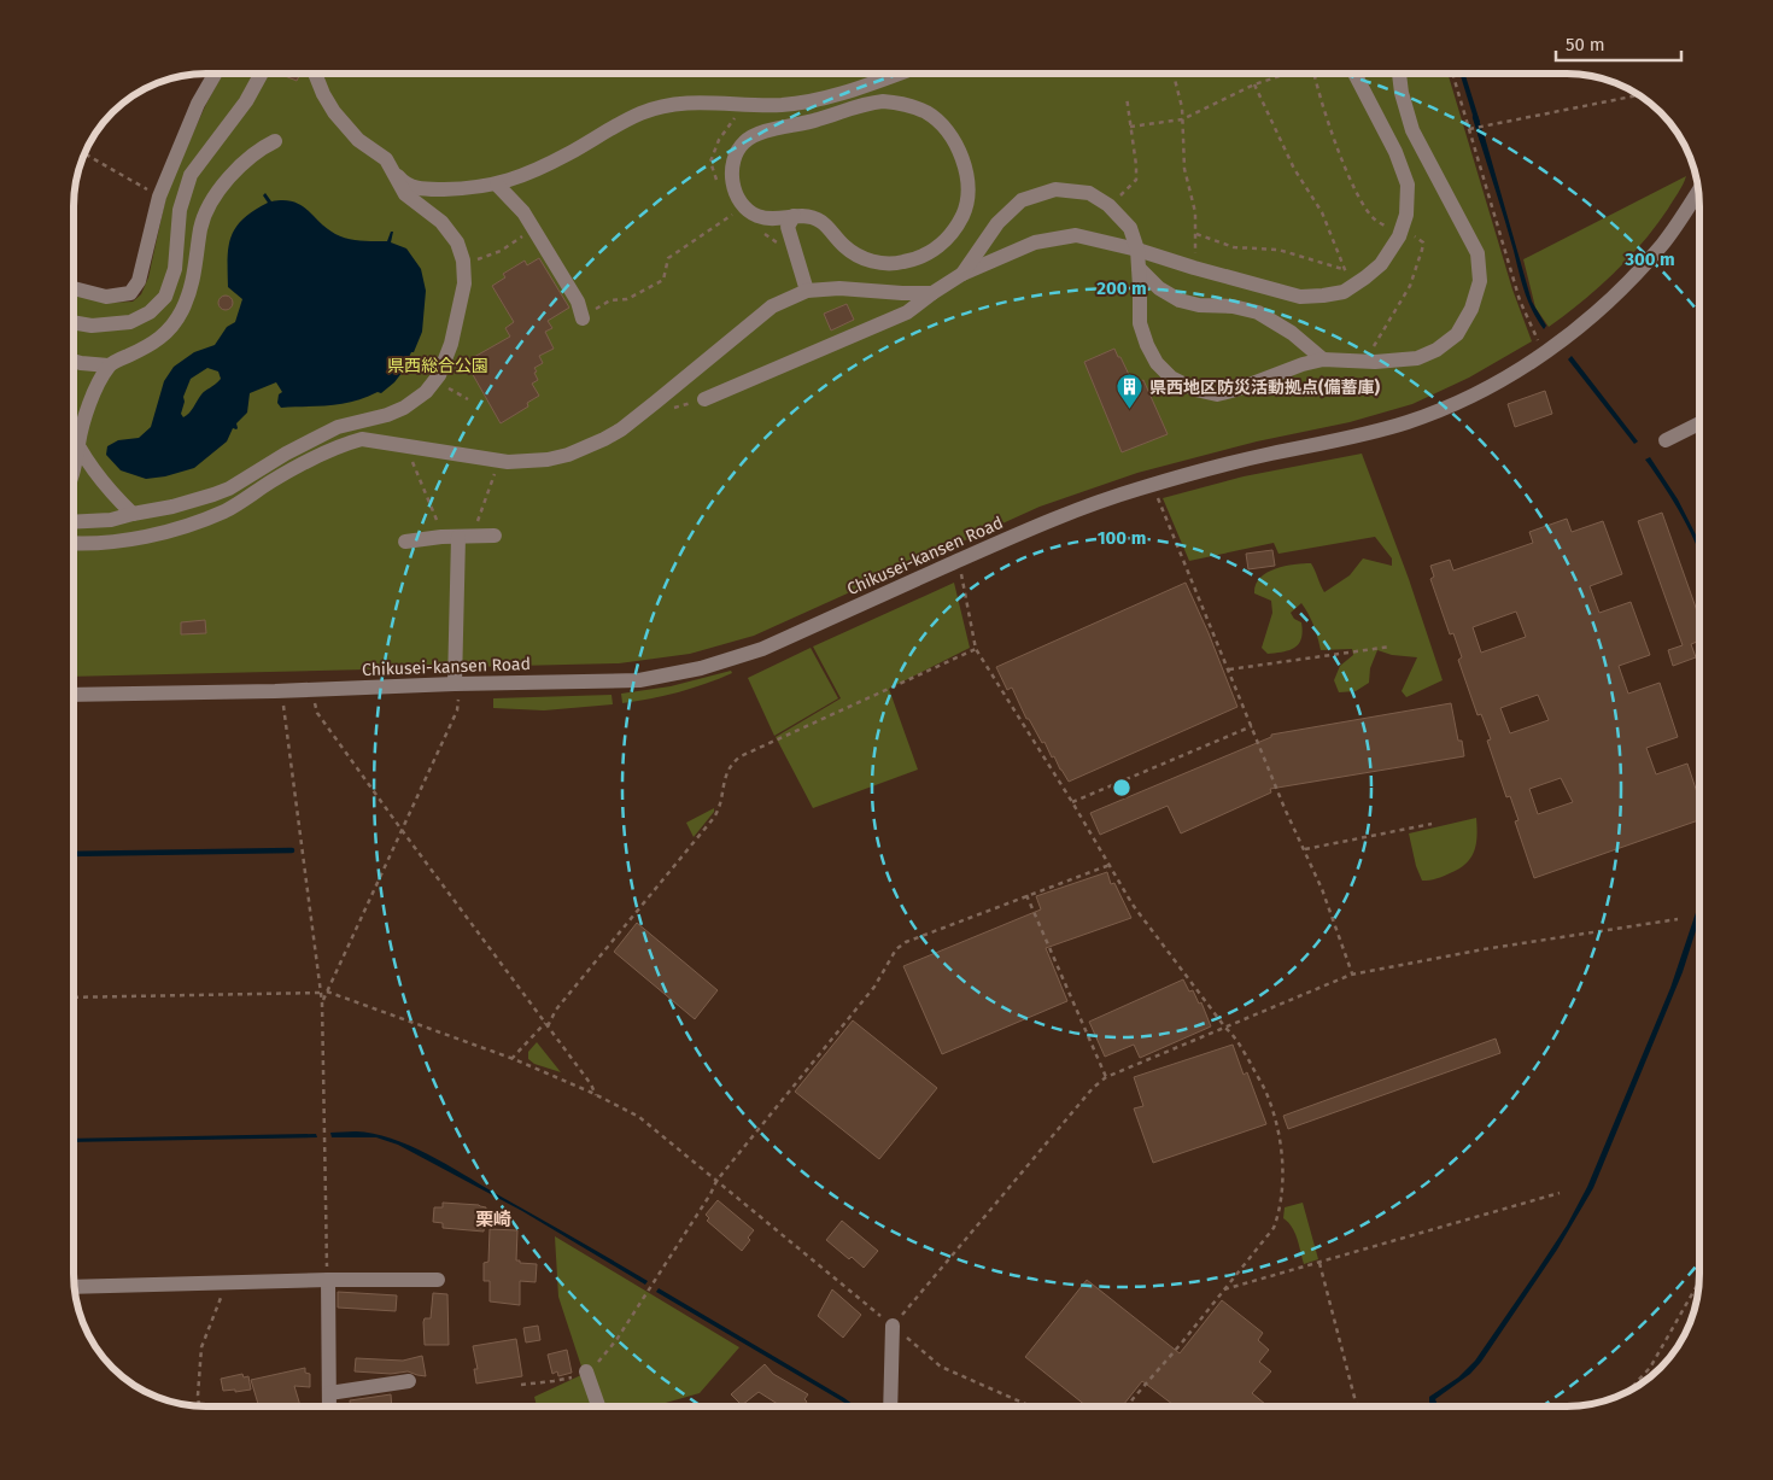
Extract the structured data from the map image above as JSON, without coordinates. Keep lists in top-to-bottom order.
{
  "streets": {
    "street": ["Chikusei-kansen Road"]
  },
  "districts": ["栗崎"],
  "parks": ["県西総合公園"],
  "places": {
    "building": ["県西地区防災活動拠点(備蓄庫)"]
  },
  "scale_bar": "50 m",
  "rings": ["300 m", "200 m", "100 m"]
}
